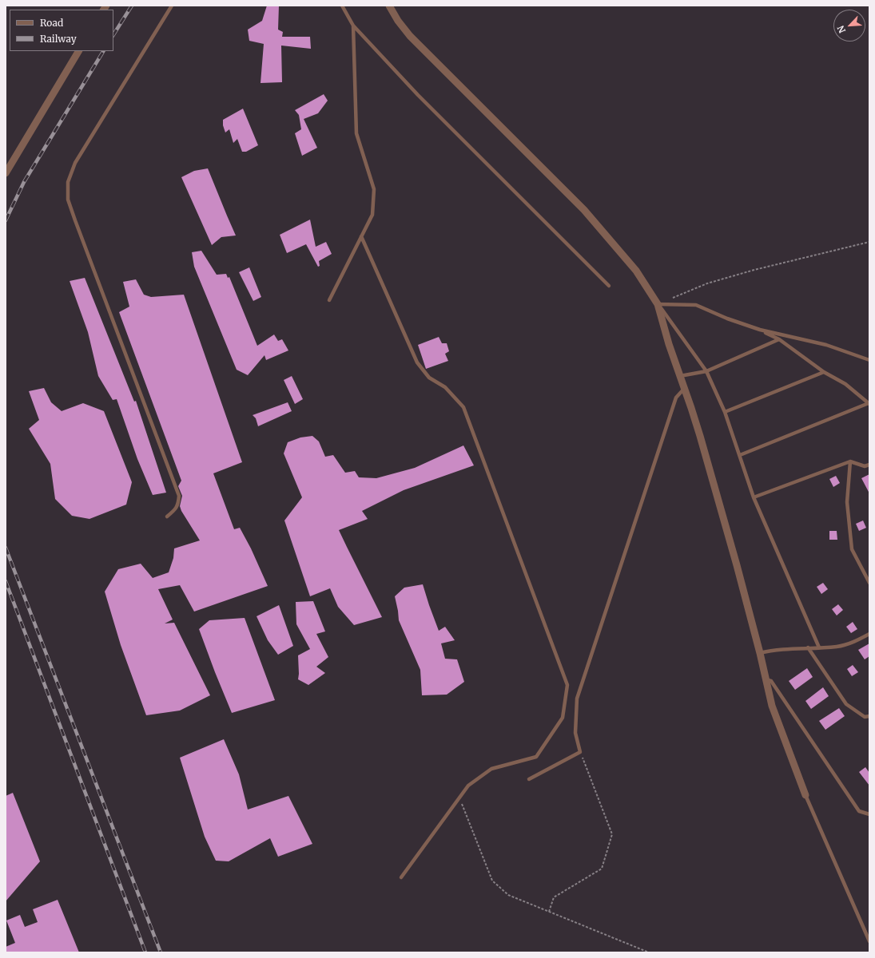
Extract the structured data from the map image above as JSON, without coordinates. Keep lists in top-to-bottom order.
{
  "legend": ["Road", "Railway"],
  "north": "bottom left"
}
